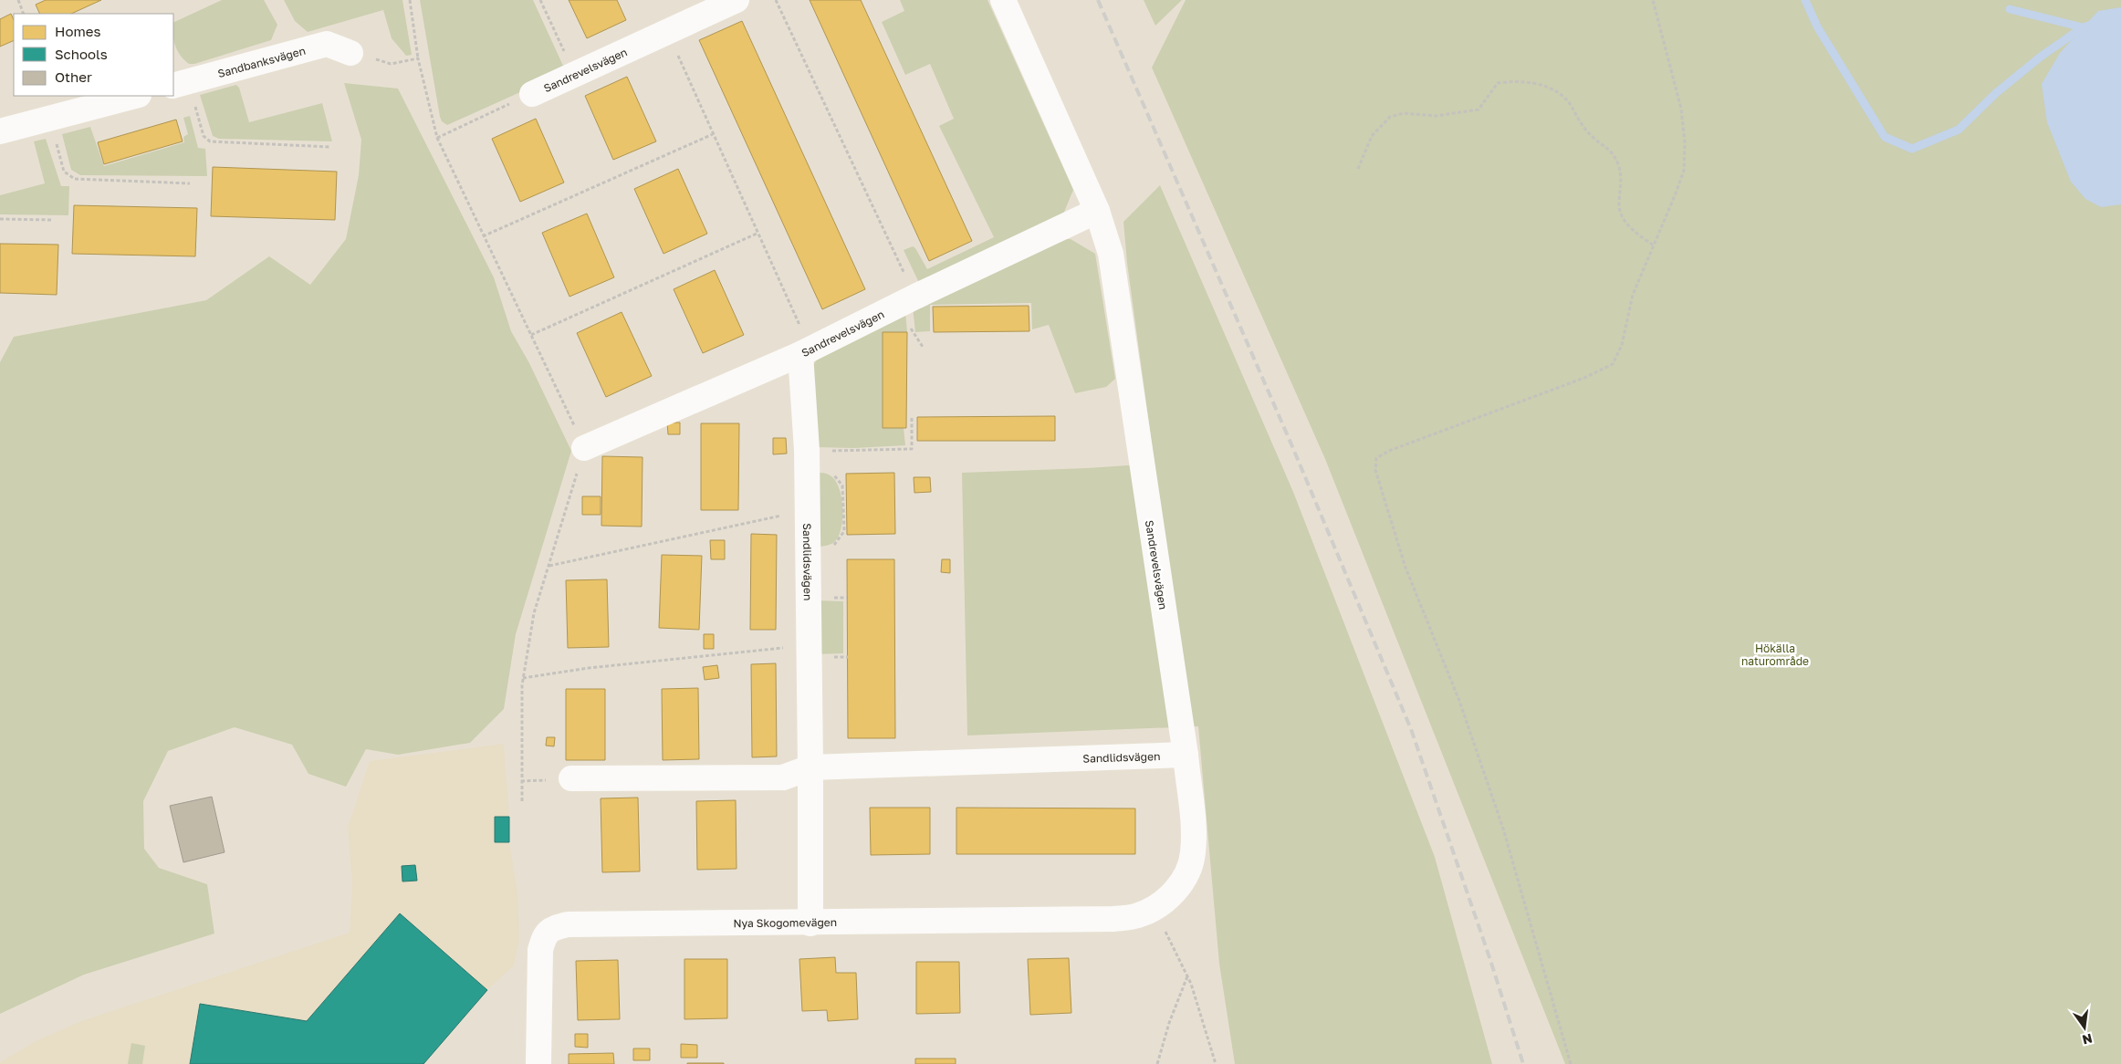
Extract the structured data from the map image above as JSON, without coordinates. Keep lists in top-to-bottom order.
{
  "streets": {
    "street": [
      "Sandbanksvägen",
      "Sandrevelsvägen",
      "Sandlidsvägen",
      "Nya Skogomevägen"
    ]
  },
  "crossings": [
    ["Sandrevelsvägen", "Sandlidsvägen"],
    ["Sandrevelsvägen", "Nya Skogomevägen"],
    ["Sandlidsvägen", "Nya Skogomevägen"]
  ],
  "parks": ["Hökälla naturområde"],
  "legend": ["Homes", "Schools", "Other"],
  "north": "bottom"
}
